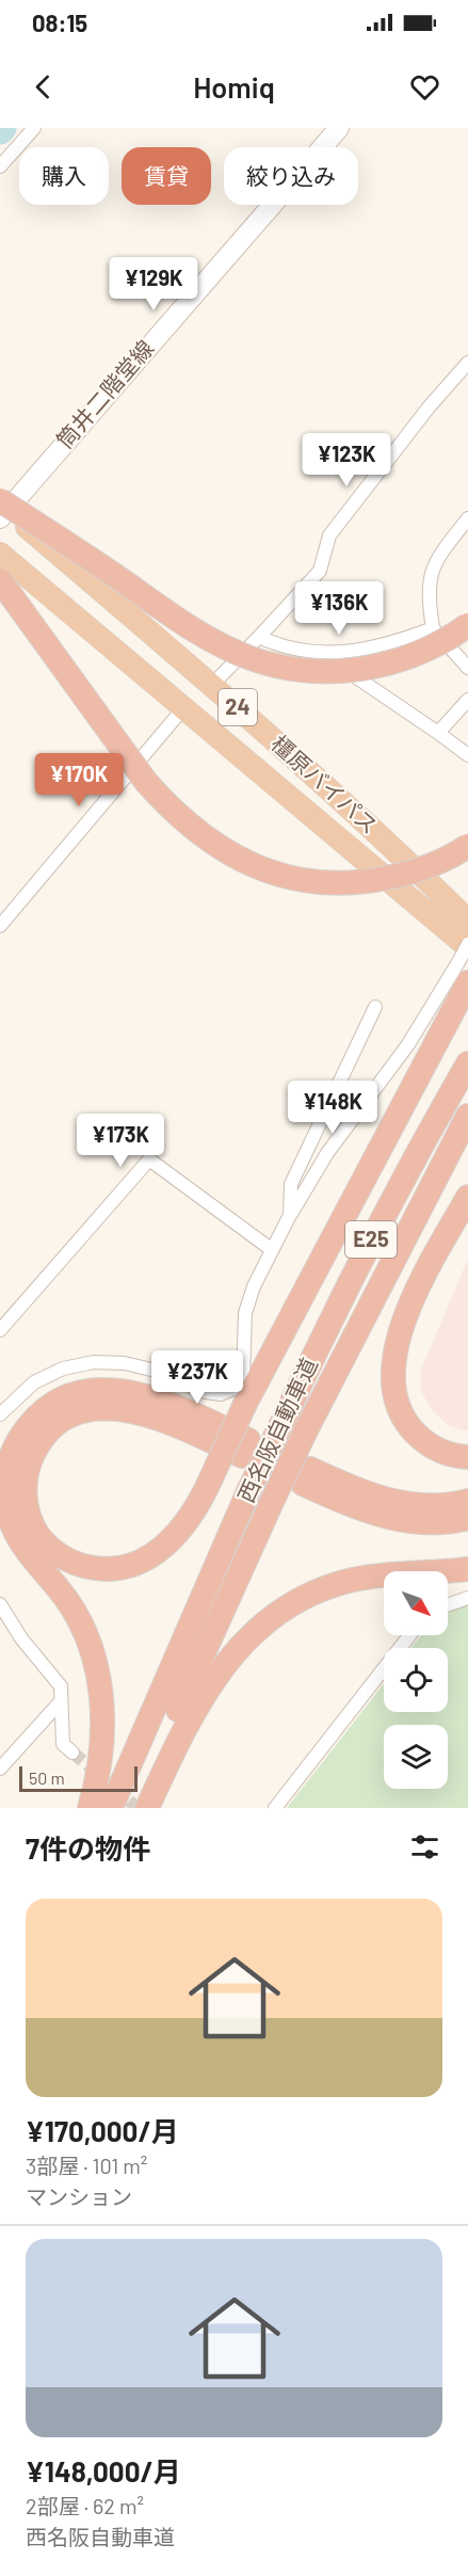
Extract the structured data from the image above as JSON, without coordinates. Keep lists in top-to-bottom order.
{
  "streets": {
    "highway": [
      "24",
      "橿原バイパス",
      "E25",
      "西名阪自動車道"
    ],
    "main road": ["筒井二階堂線"]
  },
  "crossings": [
    ["筒井二階堂線", "橿原バイパス"]
  ],
  "scale_bar": "50 m",
  "north": "bottom right",
  "page": {
    "status": "08:15",
    "header": "Homiq",
    "chip": ["購入", "賃貸", "絞り込み"],
    "price": [
      "¥129K",
      "¥123K",
      "¥136K",
      "¥170K",
      "¥148K",
      "¥173K",
      "¥237K"
    ],
    "scale": "50 m",
    "heading": "7件の物件",
    "list": [
      {
        "name": "¥170,000/月",
        "note": "3部屋 · 101 m² · マンション"
      },
      {
        "name": "¥148,000/月",
        "note": "2部屋 · 62 m² · 西名阪自動車道"
      }
    ]
  }
}
